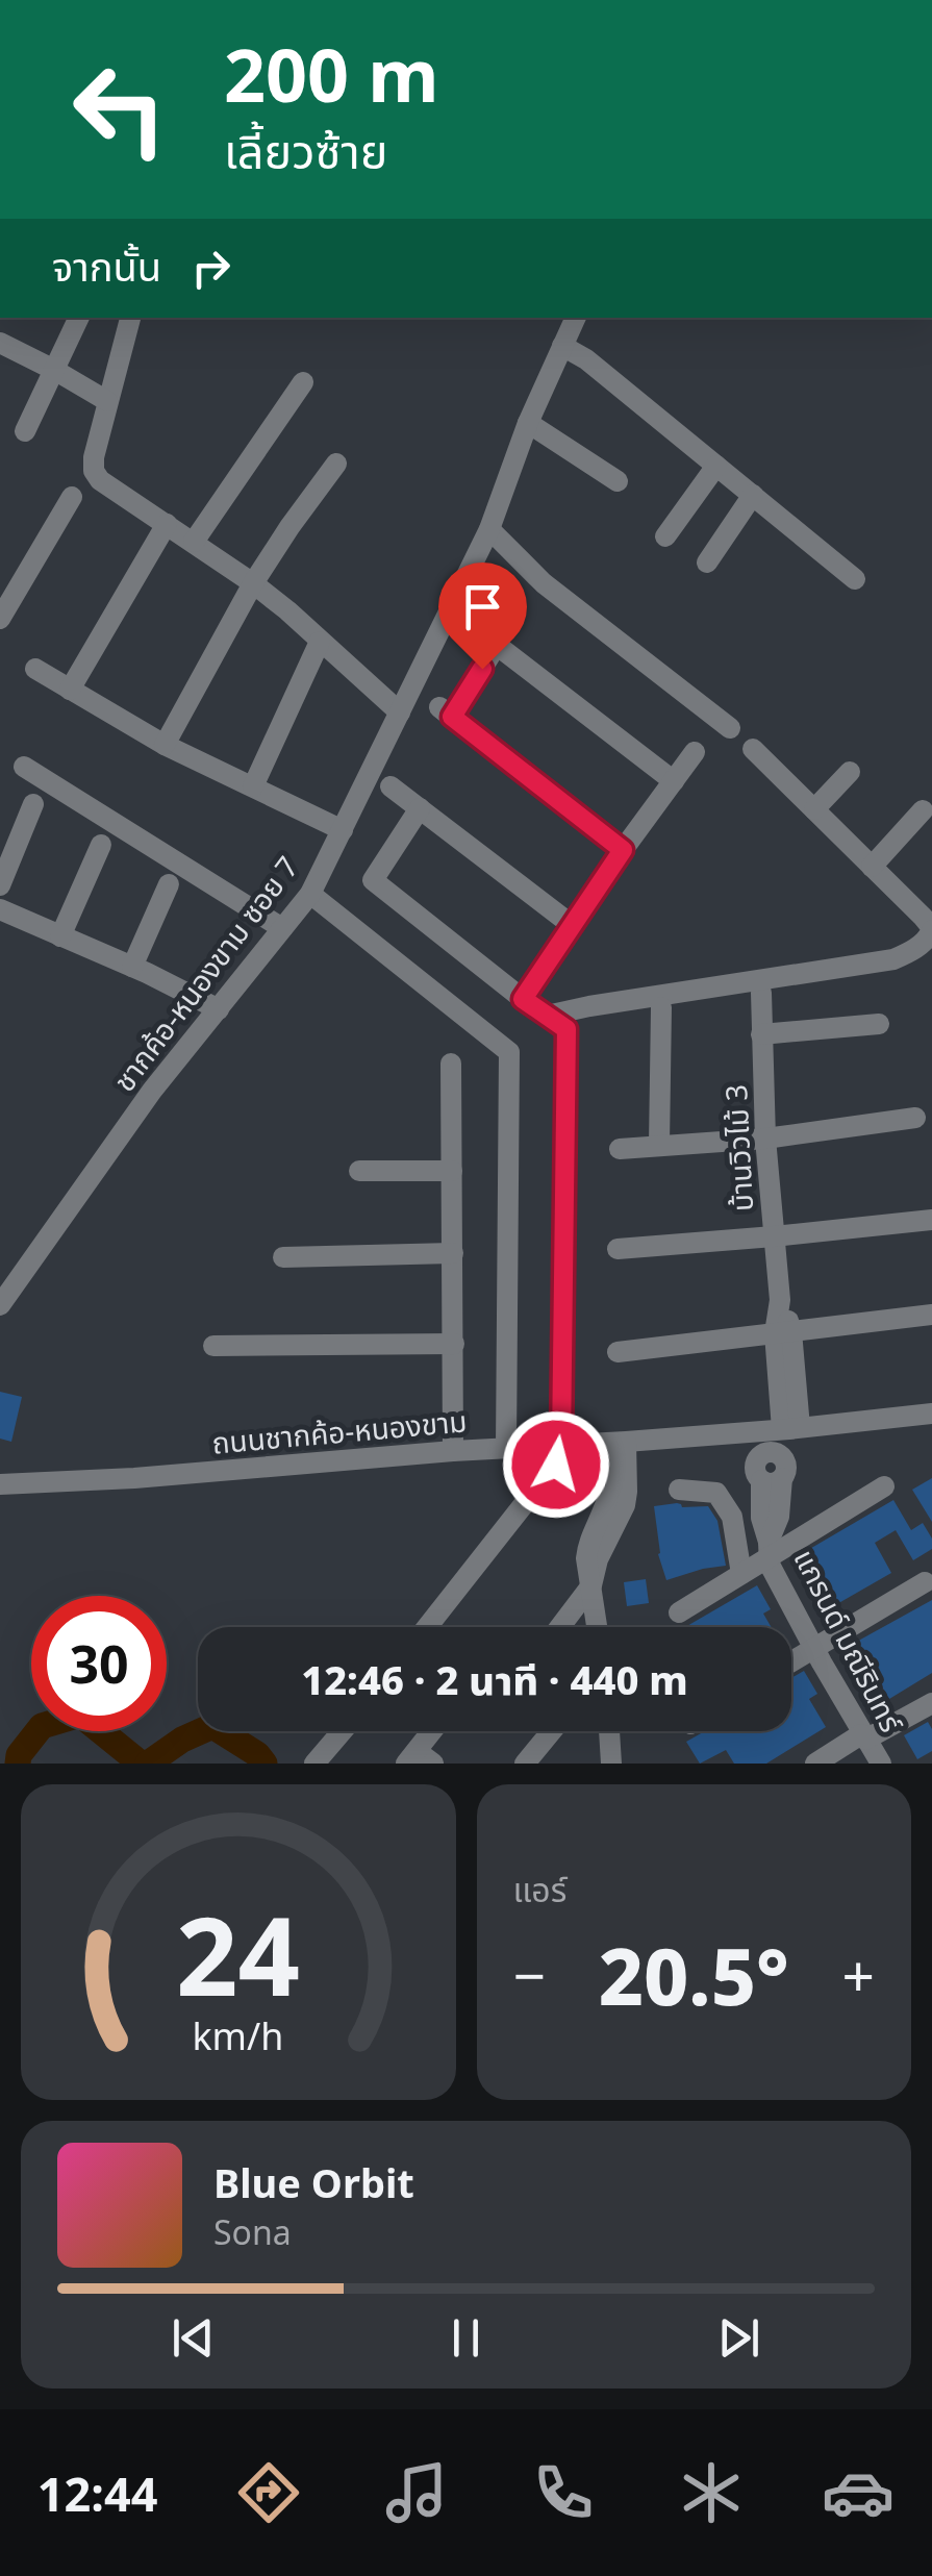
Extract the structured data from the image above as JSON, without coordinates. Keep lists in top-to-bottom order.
{
  "streets": {
    "street": [
      "ชากค้อ-หนองขาม ซอย 7",
      "บ้านวิวไม้ 3",
      "ถนนชากค้อ-หนองขาม",
      "แกรนด์ มณีรินทร์"
    ]
  },
  "crossings": [
    ["บ้านวิวไม้ 3", "ถนนชากค้อ-หนองขาม"],
    ["บ้านวิวไม้ 3", "แกรนด์ มณีรินทร์"],
    ["ถนนชากค้อ-หนองขาม", "แกรนด์ มณีรินทร์"]
  ],
  "page": {
    "turn": ["200 m", "เลี้ยวซ้าย"],
    "then": "จากนั้น",
    "limit": "30",
    "trip": "12:46 · 2 นาที · 440 m",
    "tile": "แอร์",
    "heat": ["−", "20.5°", "+"],
    "song": ["Blue Orbit", "Sona"],
    "tabs": "12:44",
    "gauge": ["24", "km/h"]
  }
}
